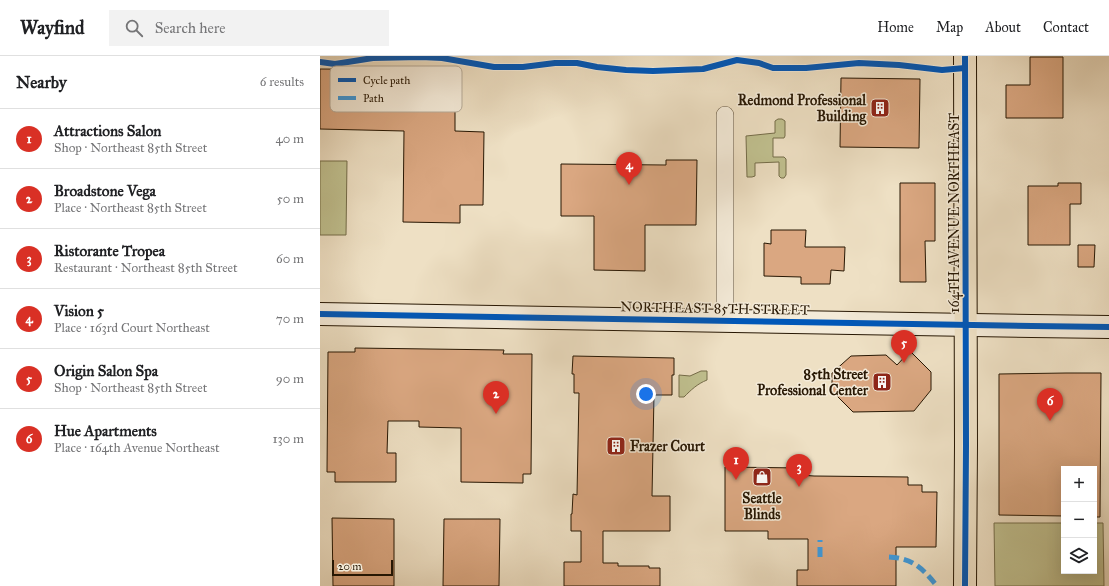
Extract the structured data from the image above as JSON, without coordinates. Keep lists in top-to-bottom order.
{
  "streets": {
    "main road": ["164TH AVENUE NORTHEAST"],
    "street": ["NORTHEAST 85TH STREET"]
  },
  "crossings": [
    ["164TH AVENUE NORTHEAST", "NORTHEAST 85TH STREET"]
  ],
  "places": {
    "building": ["Redmond Professional Building", "85th Street Professional Center", "Frazer Court"],
    "shop": ["Seattle Blinds"]
  },
  "legend": ["Cycle path", "Path"],
  "scale_bar": "20 m",
  "page": {
    "header": "Wayfind",
    "search": "Search here",
    "nav": [
      "Home",
      "Map",
      "About",
      "Contact"
    ],
    "heading": ["Nearby", "6 results"],
    "list": [
      {
        "mark": "1",
        "name": "Attractions Salon",
        "note": "Shop · Northeast 85th Street",
        "value": "40 m"
      },
      {
        "mark": "2",
        "name": "Broadstone Vega",
        "note": "Place · Northeast 85th Street",
        "value": "50 m"
      },
      {
        "mark": "3",
        "name": "Ristorante Tropea",
        "note": "Restaurant · Northeast 85th Street",
        "value": "60 m"
      },
      {
        "mark": "4",
        "name": "Vision 5",
        "note": "Place · 163rd Court Northeast",
        "value": "70 m"
      },
      {
        "mark": "5",
        "name": "Origin Salon Spa",
        "note": "Shop · Northeast 85th Street",
        "value": "90 m"
      },
      {
        "mark": "6",
        "name": "Hue Apartments",
        "note": "Place · 164th Avenue Northeast",
        "value": "130 m"
      }
    ],
    "pins": [
      "4",
      "5",
      "2",
      "6",
      "1",
      "3"
    ],
    "map_buttons": ["+", "−"],
    "scale": "20 m"
  }
}
